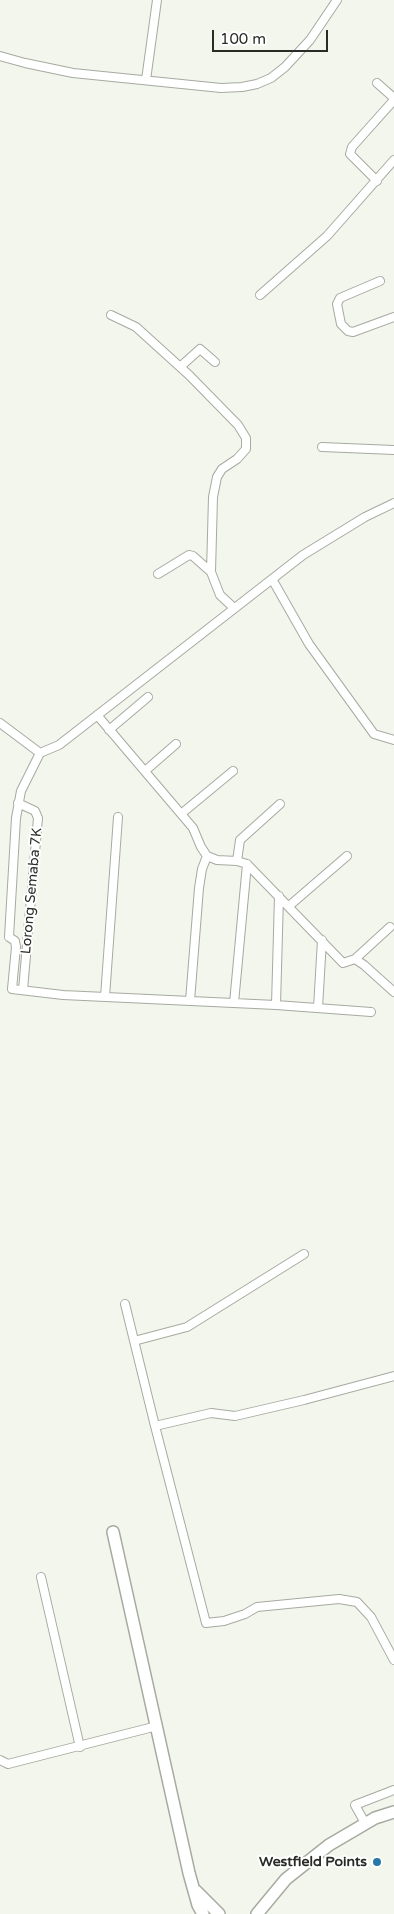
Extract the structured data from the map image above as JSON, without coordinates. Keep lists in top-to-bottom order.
{
  "streets": {
    "street": ["Lorong Semaba 7K"]
  },
  "places": ["Westfield Points"],
  "scale_bar": "100 m"
}
